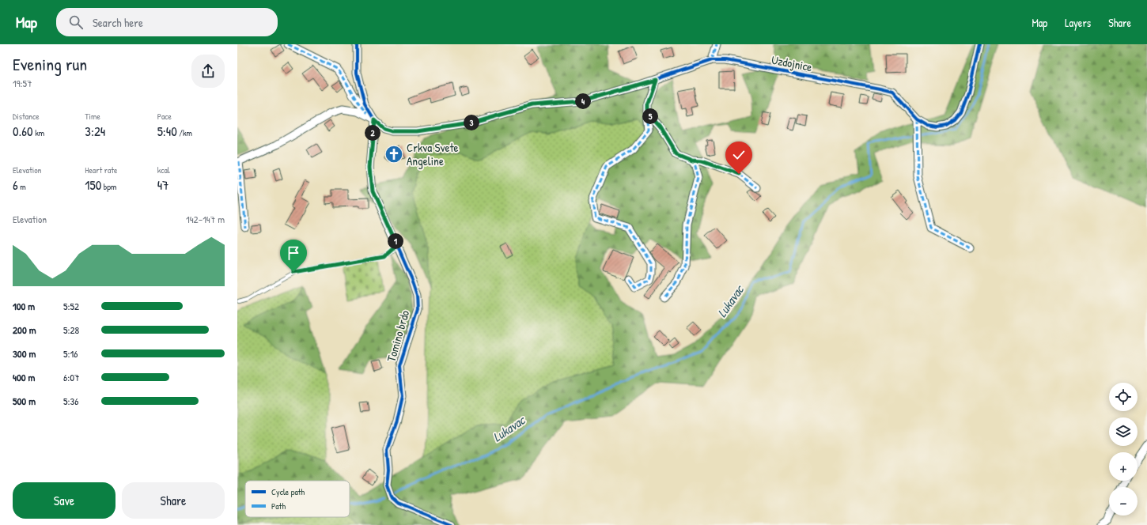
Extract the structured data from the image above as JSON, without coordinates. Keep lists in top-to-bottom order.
{
  "streets": {
    "street": ["Uzdojnice", "Tomino brdo"]
  },
  "crossings": [
    ["Uzdojnice", "Tomino brdo"]
  ],
  "water": ["Lukavac"],
  "places": {
    "church": ["Crkva Svete Angeline"]
  },
  "legend": ["Cycle path", "Path"],
  "page": {
    "header": "Map",
    "search": "Search here",
    "nav": ["Map", "Layers", "Share"],
    "heading": ["Evening run", "19:57"],
    "pins": [
      "4",
      "5",
      "3",
      "2",
      "1"
    ],
    "stats": [
      ["Distance", "0.60 km"],
      ["Time", "3:24"],
      ["Pace", "5:40 /km"],
      ["Elevation", "6 m"],
      ["Heart rate", "150 bpm"],
      ["kcal", "47"]
    ],
    "chart": ["Elevation", "142–147 m"],
    "list": [
      {
        "name": "100 m",
        "note": "5:52"
      },
      {
        "name": "200 m",
        "note": "5:28"
      },
      {
        "name": "300 m",
        "note": "5:16"
      },
      {
        "name": "400 m",
        "note": "6:07"
      },
      {
        "name": "500 m",
        "note": "5:36"
      }
    ],
    "map_buttons": ["+", "−"],
    "buttons": ["Save", "Share"]
  }
}
